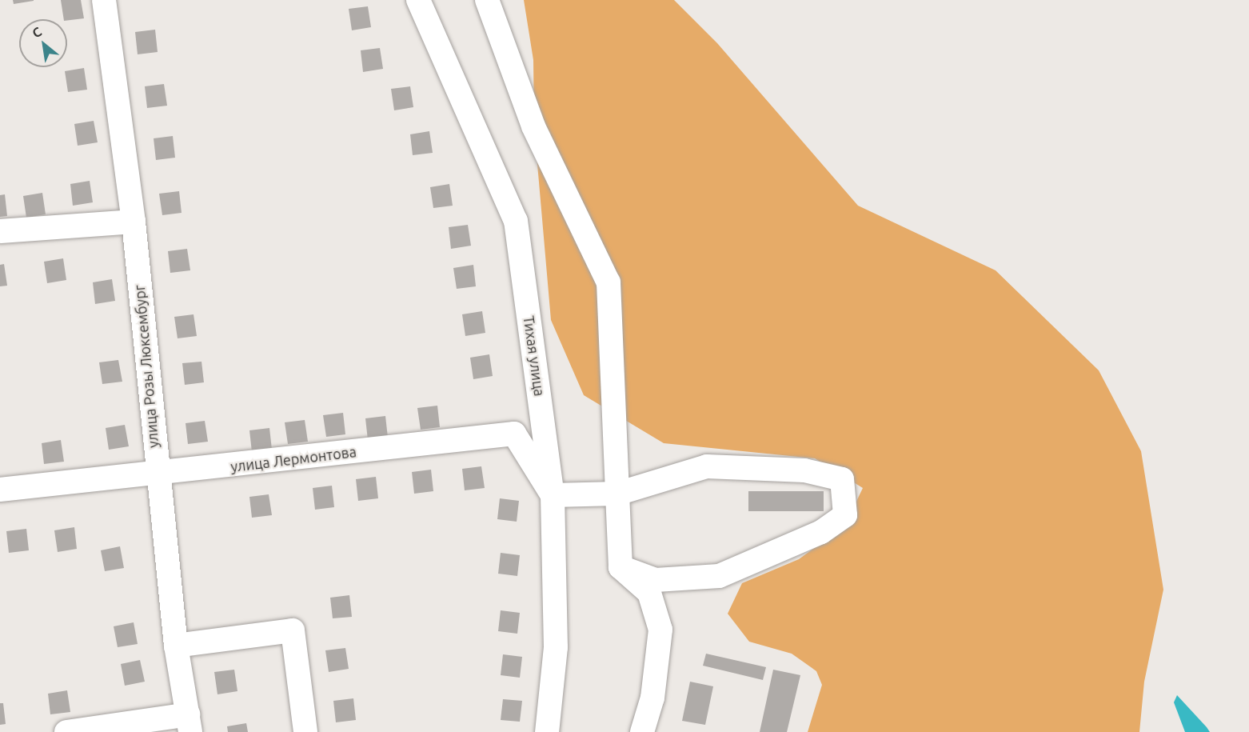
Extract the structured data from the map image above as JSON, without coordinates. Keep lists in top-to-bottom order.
{
  "streets": {
    "street": ["Тихая улица", "улица Розы Люксембург", "улица Лермонтова"]
  },
  "crossings": [
    ["Тихая улица", "улица Лермонтова"],
    ["улица Розы Люксембург", "улица Лермонтова"]
  ],
  "north": "top left"
}
